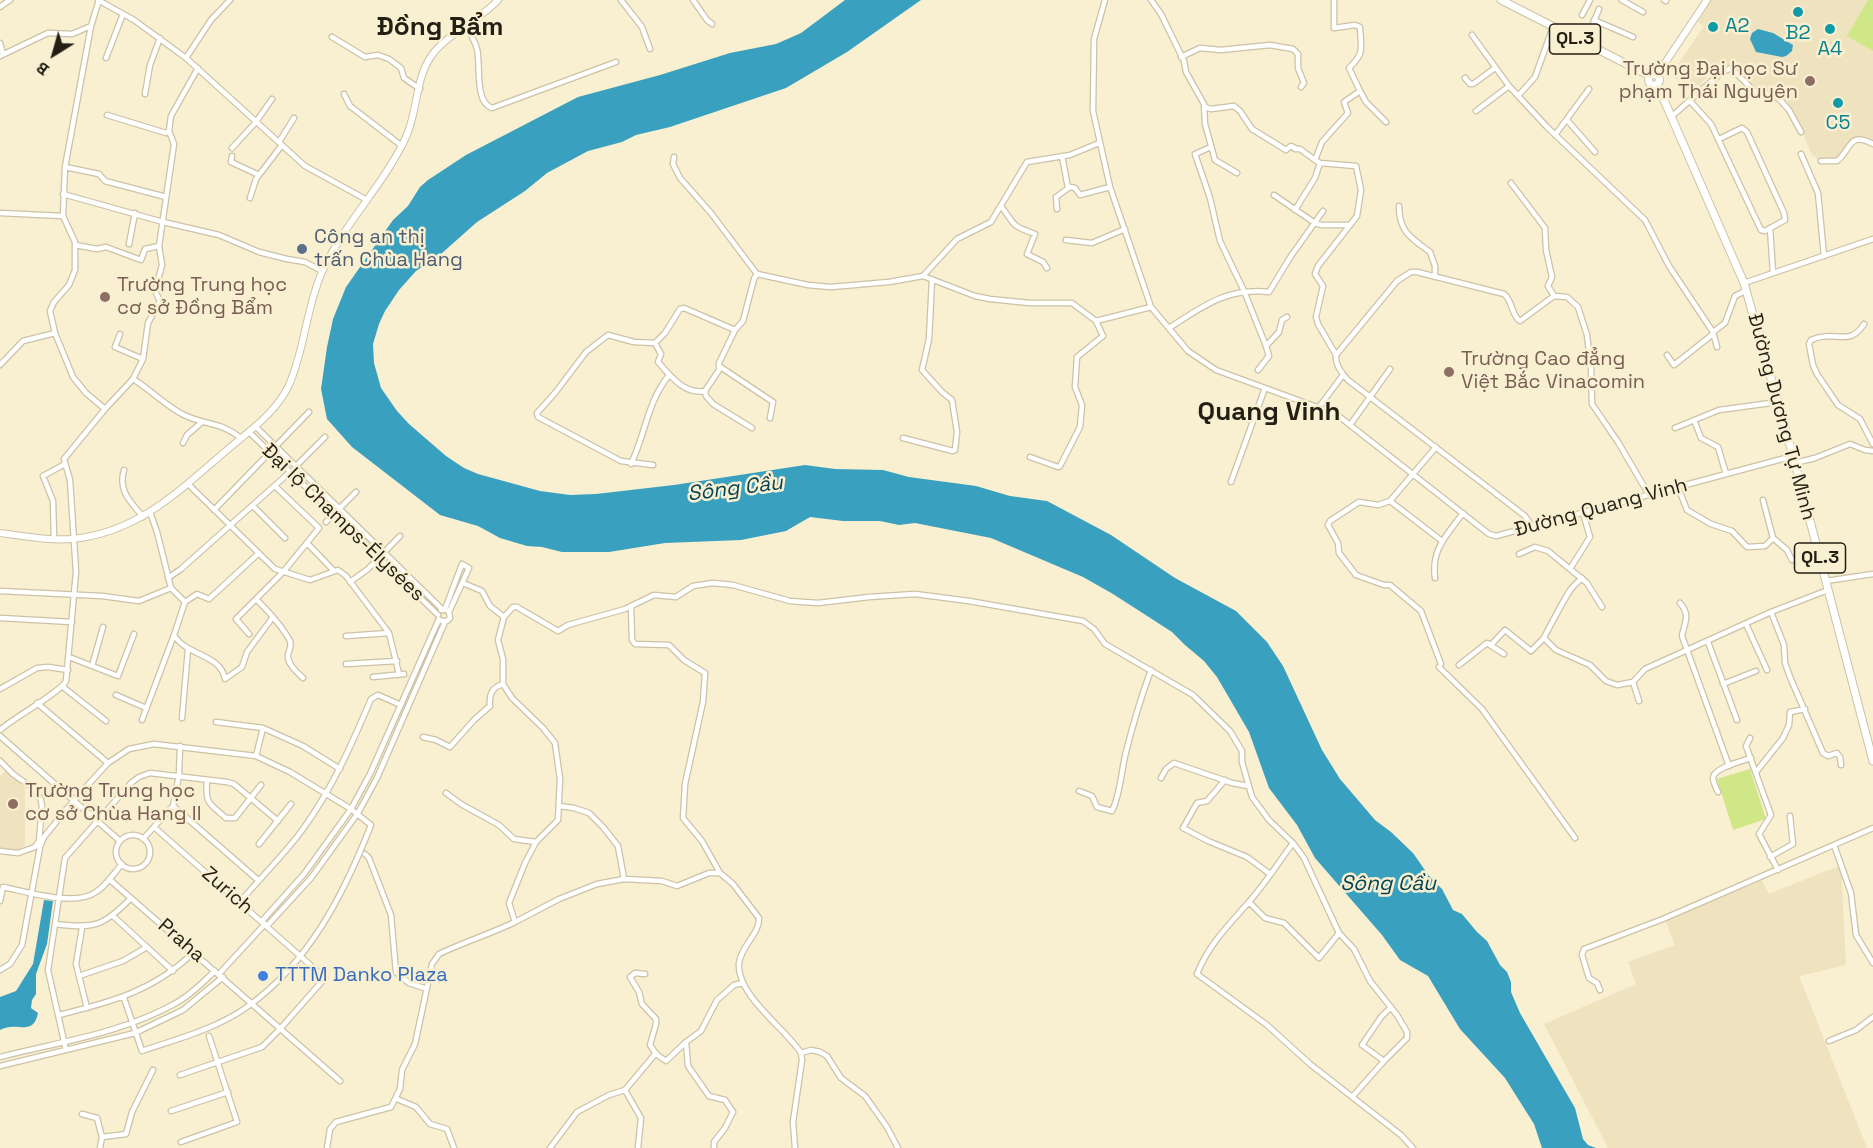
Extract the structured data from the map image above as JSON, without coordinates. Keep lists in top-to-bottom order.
{
  "streets": {
    "highway": ["QL.3", "Đường Dương Tự Minh"],
    "street": [
      "Đường Quang Vinh",
      "Đại lộ Champs-Élysées",
      "Zurich",
      "Praha"
    ]
  },
  "crossings": [
    ["QL.3", "Đường Dương Tự Minh"],
    ["Đường Dương Tự Minh", "Đường Quang Vinh"],
    ["Đại lộ Champs-Élysées", "Zurich"],
    ["Đại lộ Champs-Élysées", "Praha"],
    ["Zurich", "Praha"]
  ],
  "districts": ["Đồng Bẩm", "Quang Vinh"],
  "water": ["Sông Cầu"],
  "places": [
    "B2",
    "A2",
    "A4",
    "Trường Đại học Sư phạm Thái Nguyên",
    "C5",
    "Công an thị trấn Chùa Hang",
    "Trường Trung học cơ sở Đồng Bẩm",
    "Trường Cao đẳng Việt Bắc Vinacomin",
    "Trường Trung học cơ sở Chùa Hang II",
    "TTTM Danko Plaza"
  ],
  "north": "bottom left"
}
